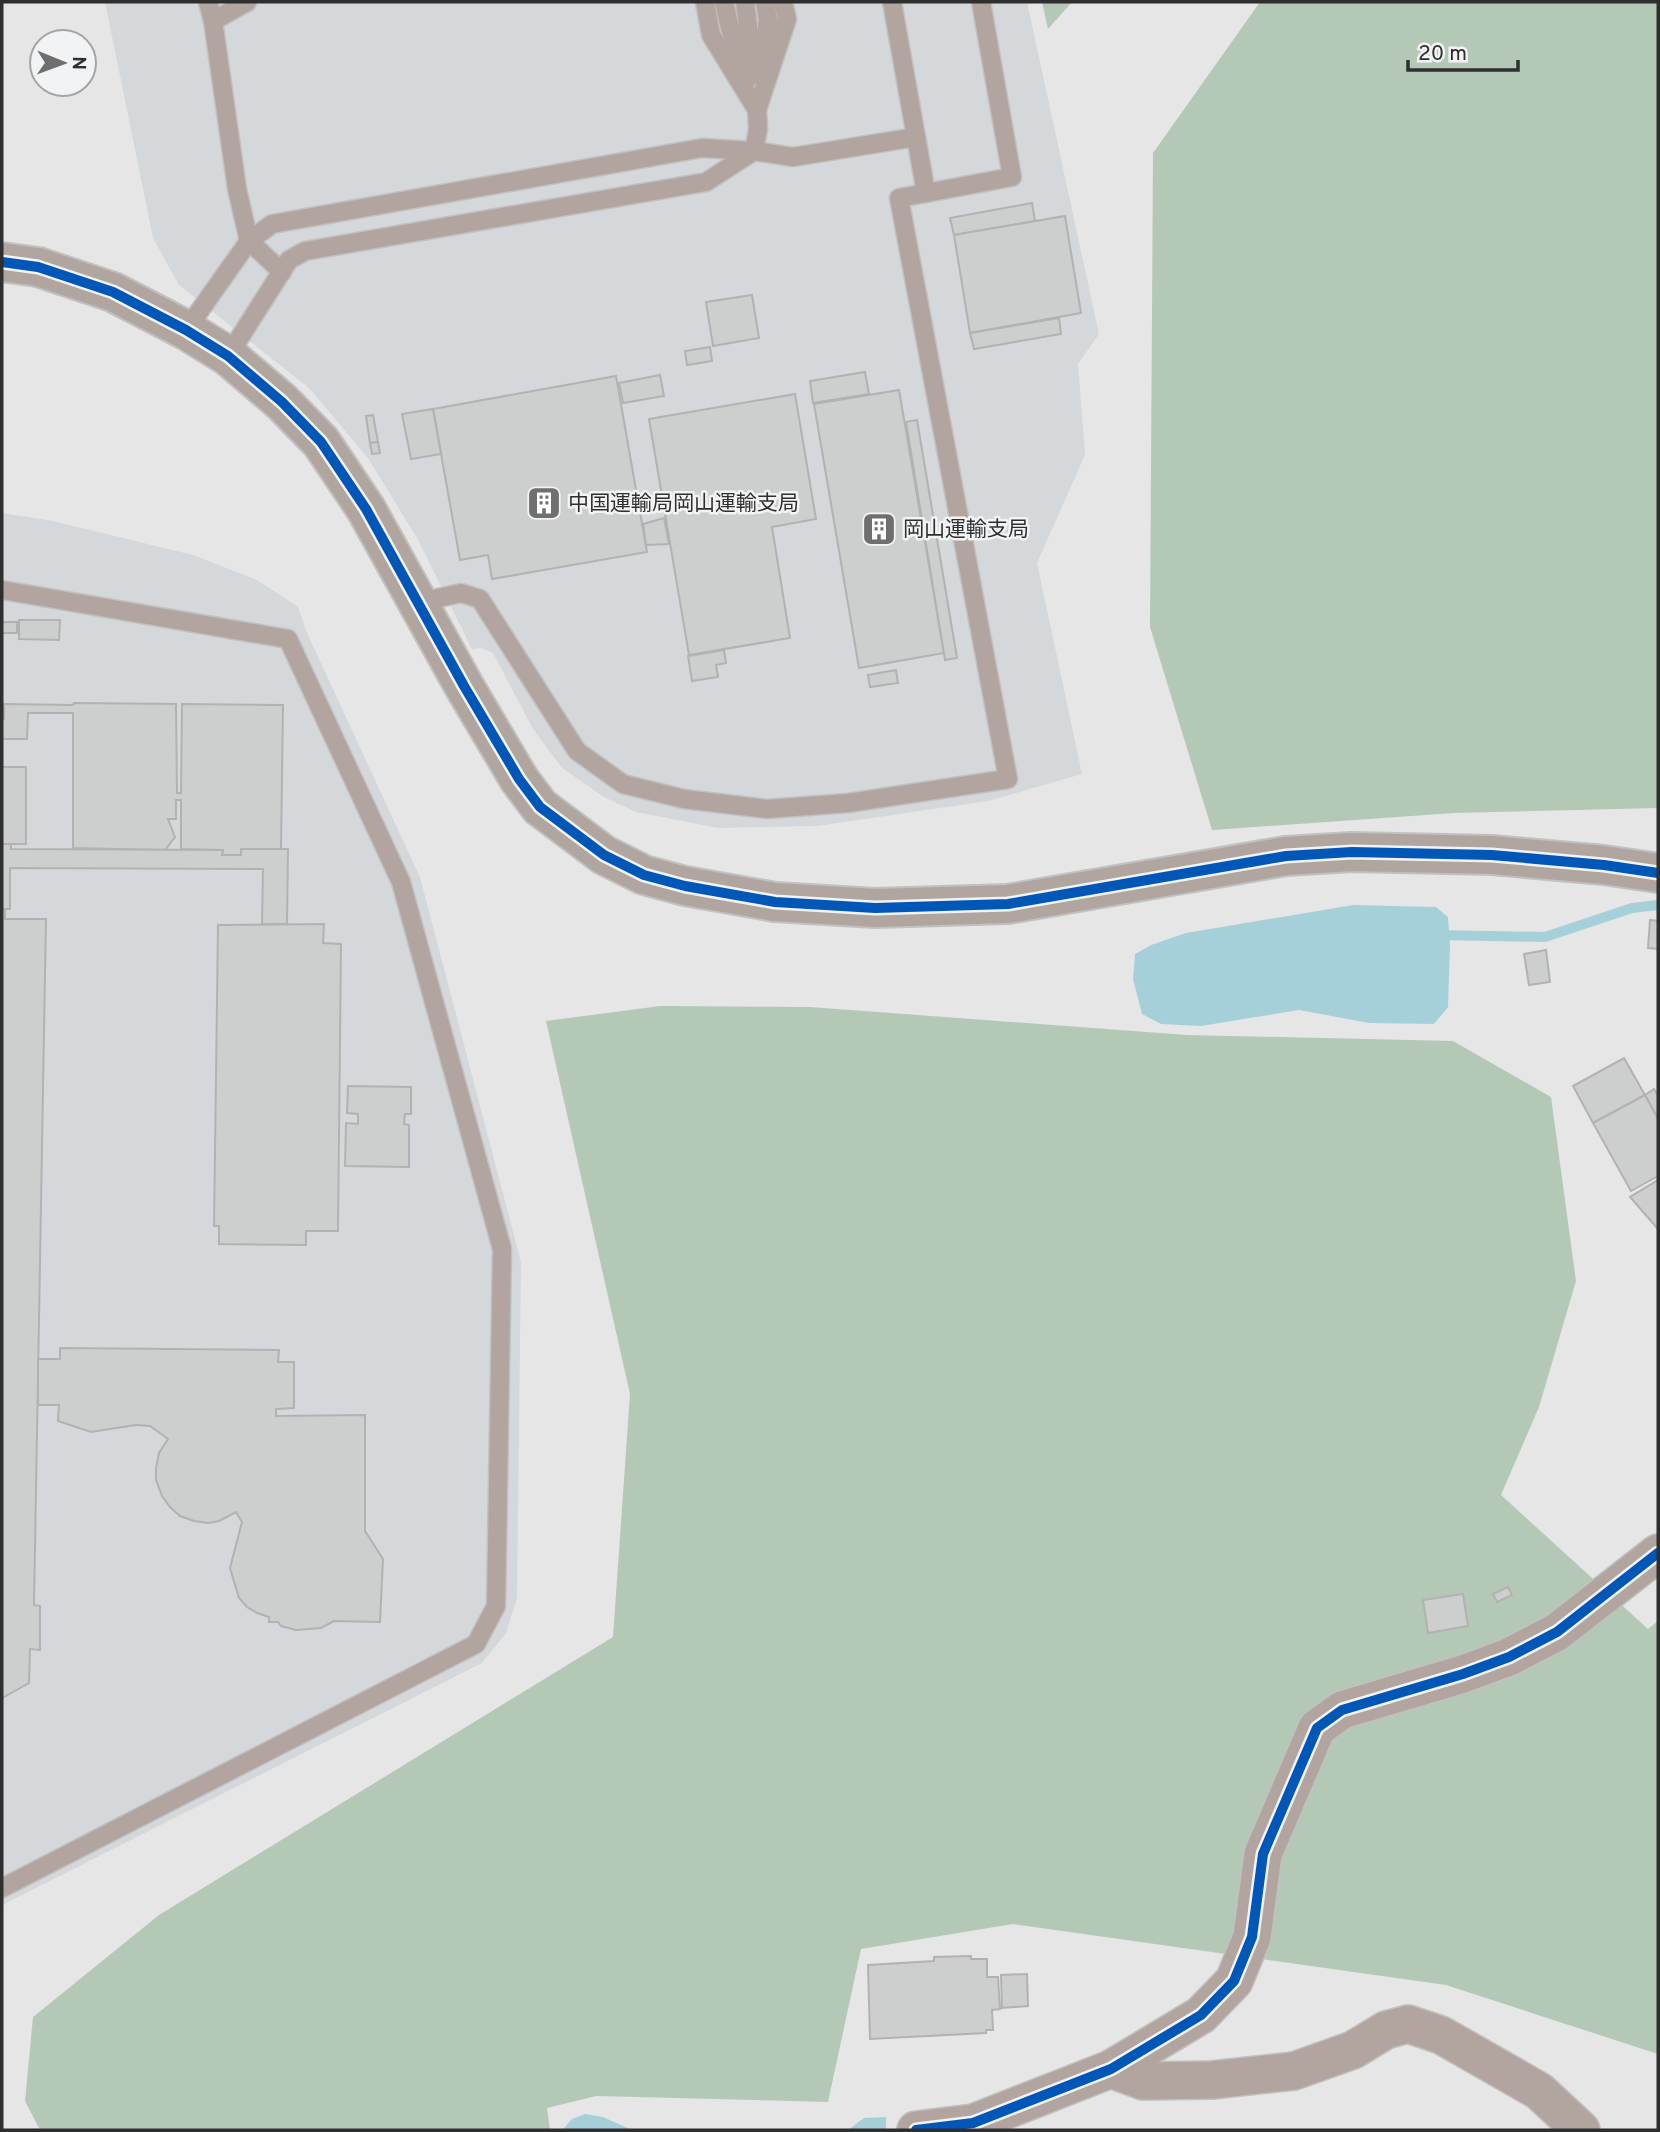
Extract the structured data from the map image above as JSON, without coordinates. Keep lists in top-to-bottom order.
{
  "places": {
    "building": ["中国運輸局岡山運輸支局", "岡山運輸支局"]
  },
  "scale_bar": "20 m",
  "north": "right"
}
